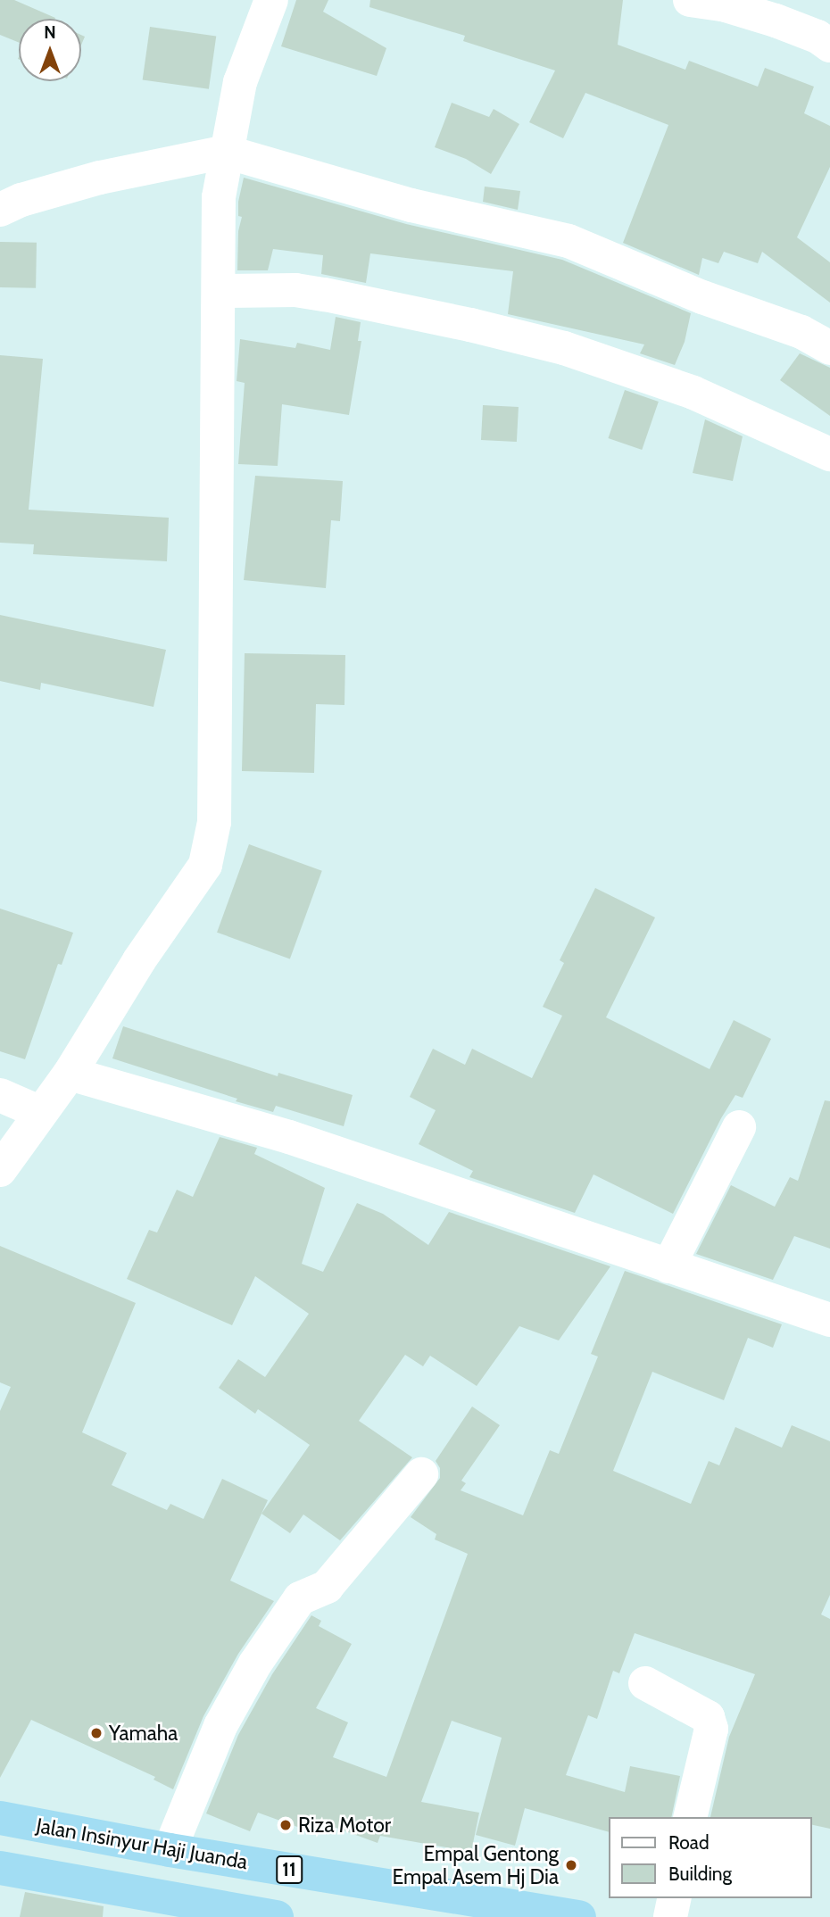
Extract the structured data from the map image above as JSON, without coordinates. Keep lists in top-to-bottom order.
{
  "streets": {
    "highway": ["Jalan Insinyur Haji Juanda", "11"]
  },
  "places": ["Yamaha", "Riza Motor", "Empal Gentong Empal Asem Hj Dia"],
  "legend": ["Road", "Building"],
  "north": "top"
}
